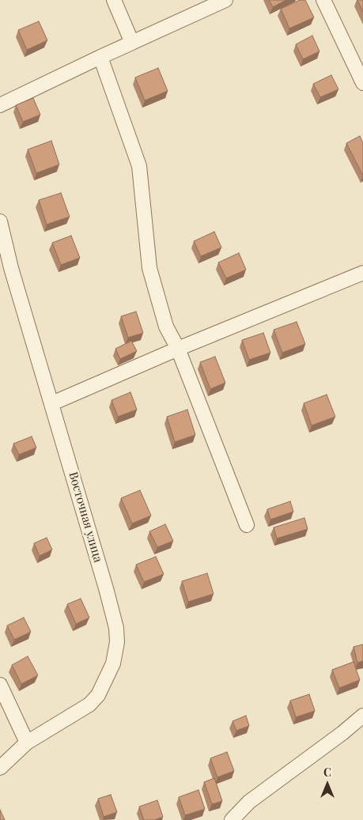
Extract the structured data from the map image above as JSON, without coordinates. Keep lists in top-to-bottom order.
{
  "streets": {
    "street": ["Восточная улица"]
  },
  "north": "top"
}
